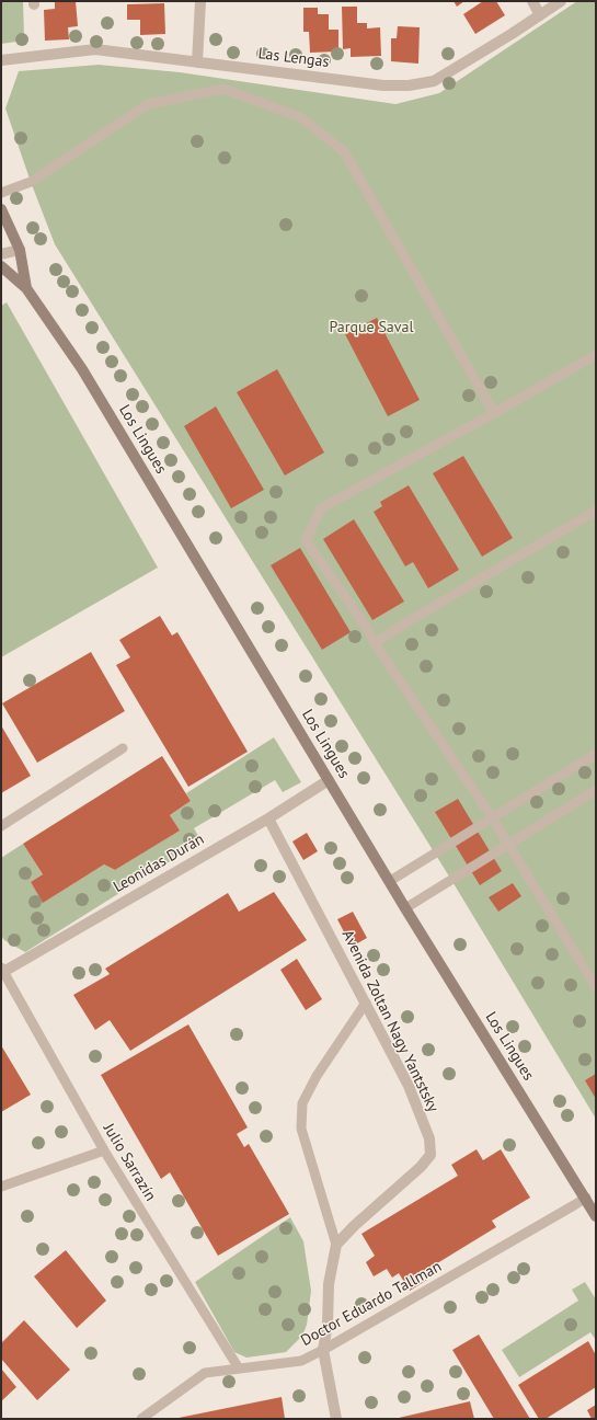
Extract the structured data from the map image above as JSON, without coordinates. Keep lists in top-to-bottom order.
{
  "streets": {
    "main road": ["Los Lingues"],
    "street": ["Las Lengas", "Leonidas Durán", "Avenida Zoltan Nagy Yantstsky"],
    "lane": ["Julio Sarrazín", "Doctor Eduardo Tallman"]
  },
  "crossings": [
    ["Los Lingues", "Leonidas Durán"],
    ["Los Lingues", "Doctor Eduardo Tallman"],
    ["Leonidas Durán", "Avenida Zoltan Nagy Yantstsky"],
    ["Leonidas Durán", "Julio Sarrazín"],
    ["Julio Sarrazín", "Doctor Eduardo Tallman"]
  ],
  "parks": ["Parque Saval"]
}
